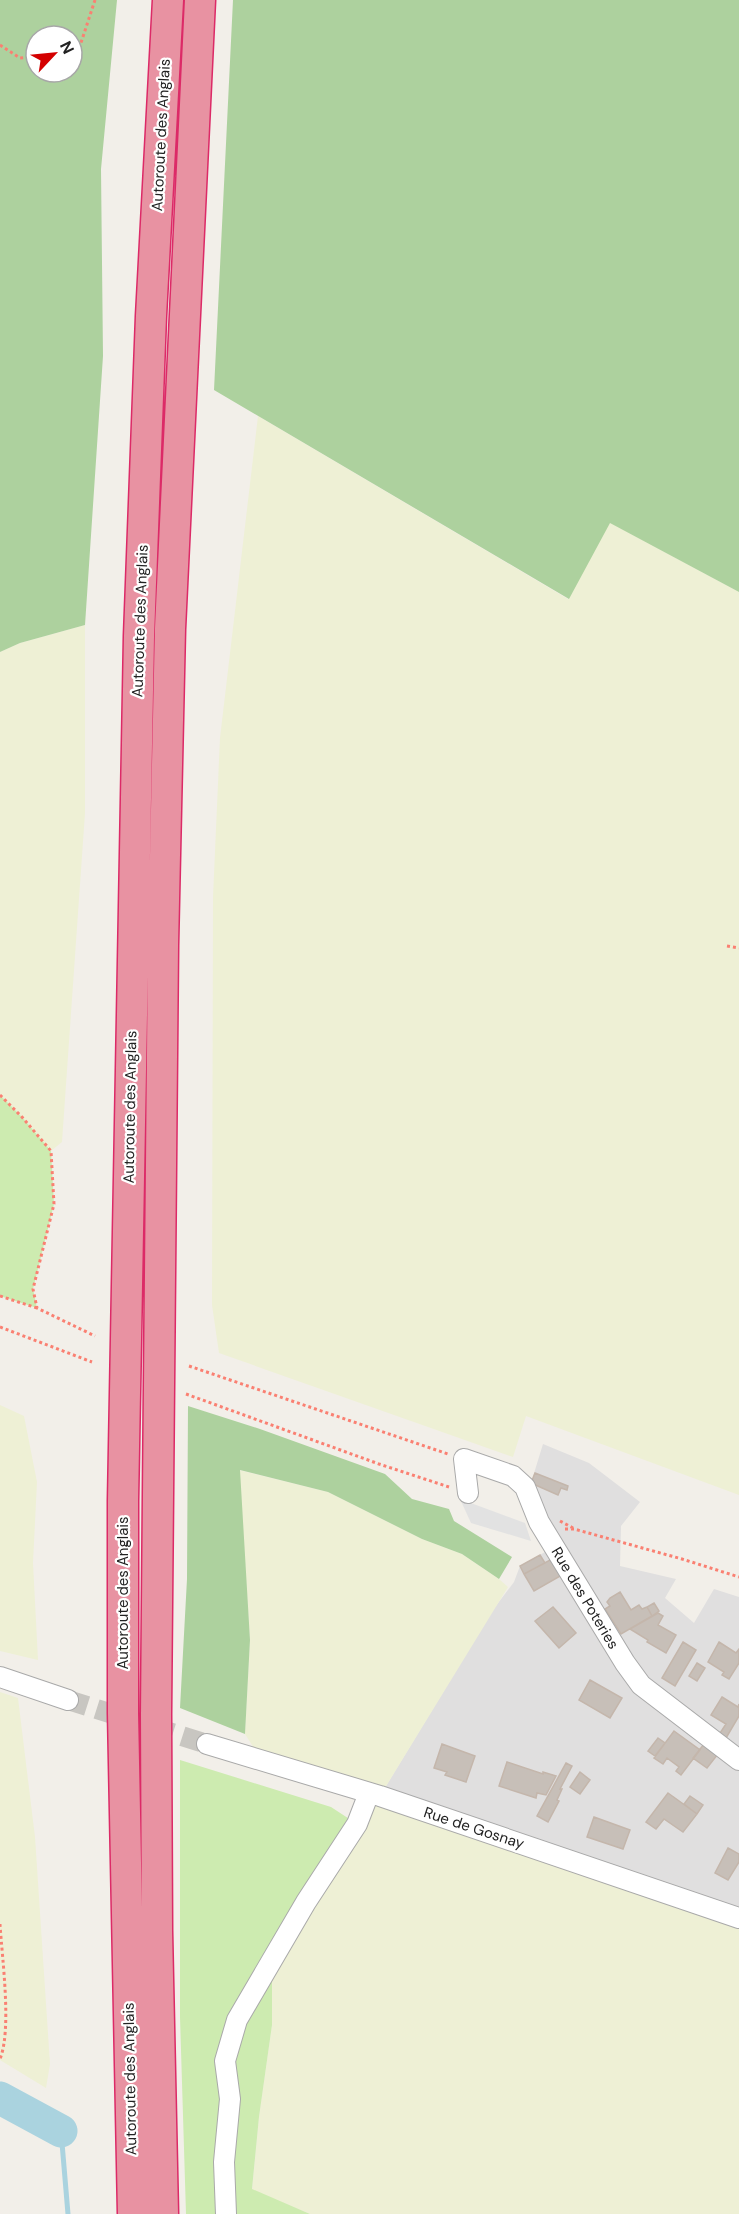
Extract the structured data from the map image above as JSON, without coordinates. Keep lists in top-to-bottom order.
{
  "streets": {
    "highway": ["Autoroute des Anglais"],
    "street": ["Rue des Poteries", "Rue de Gosnay"]
  },
  "north": "top right"
}
